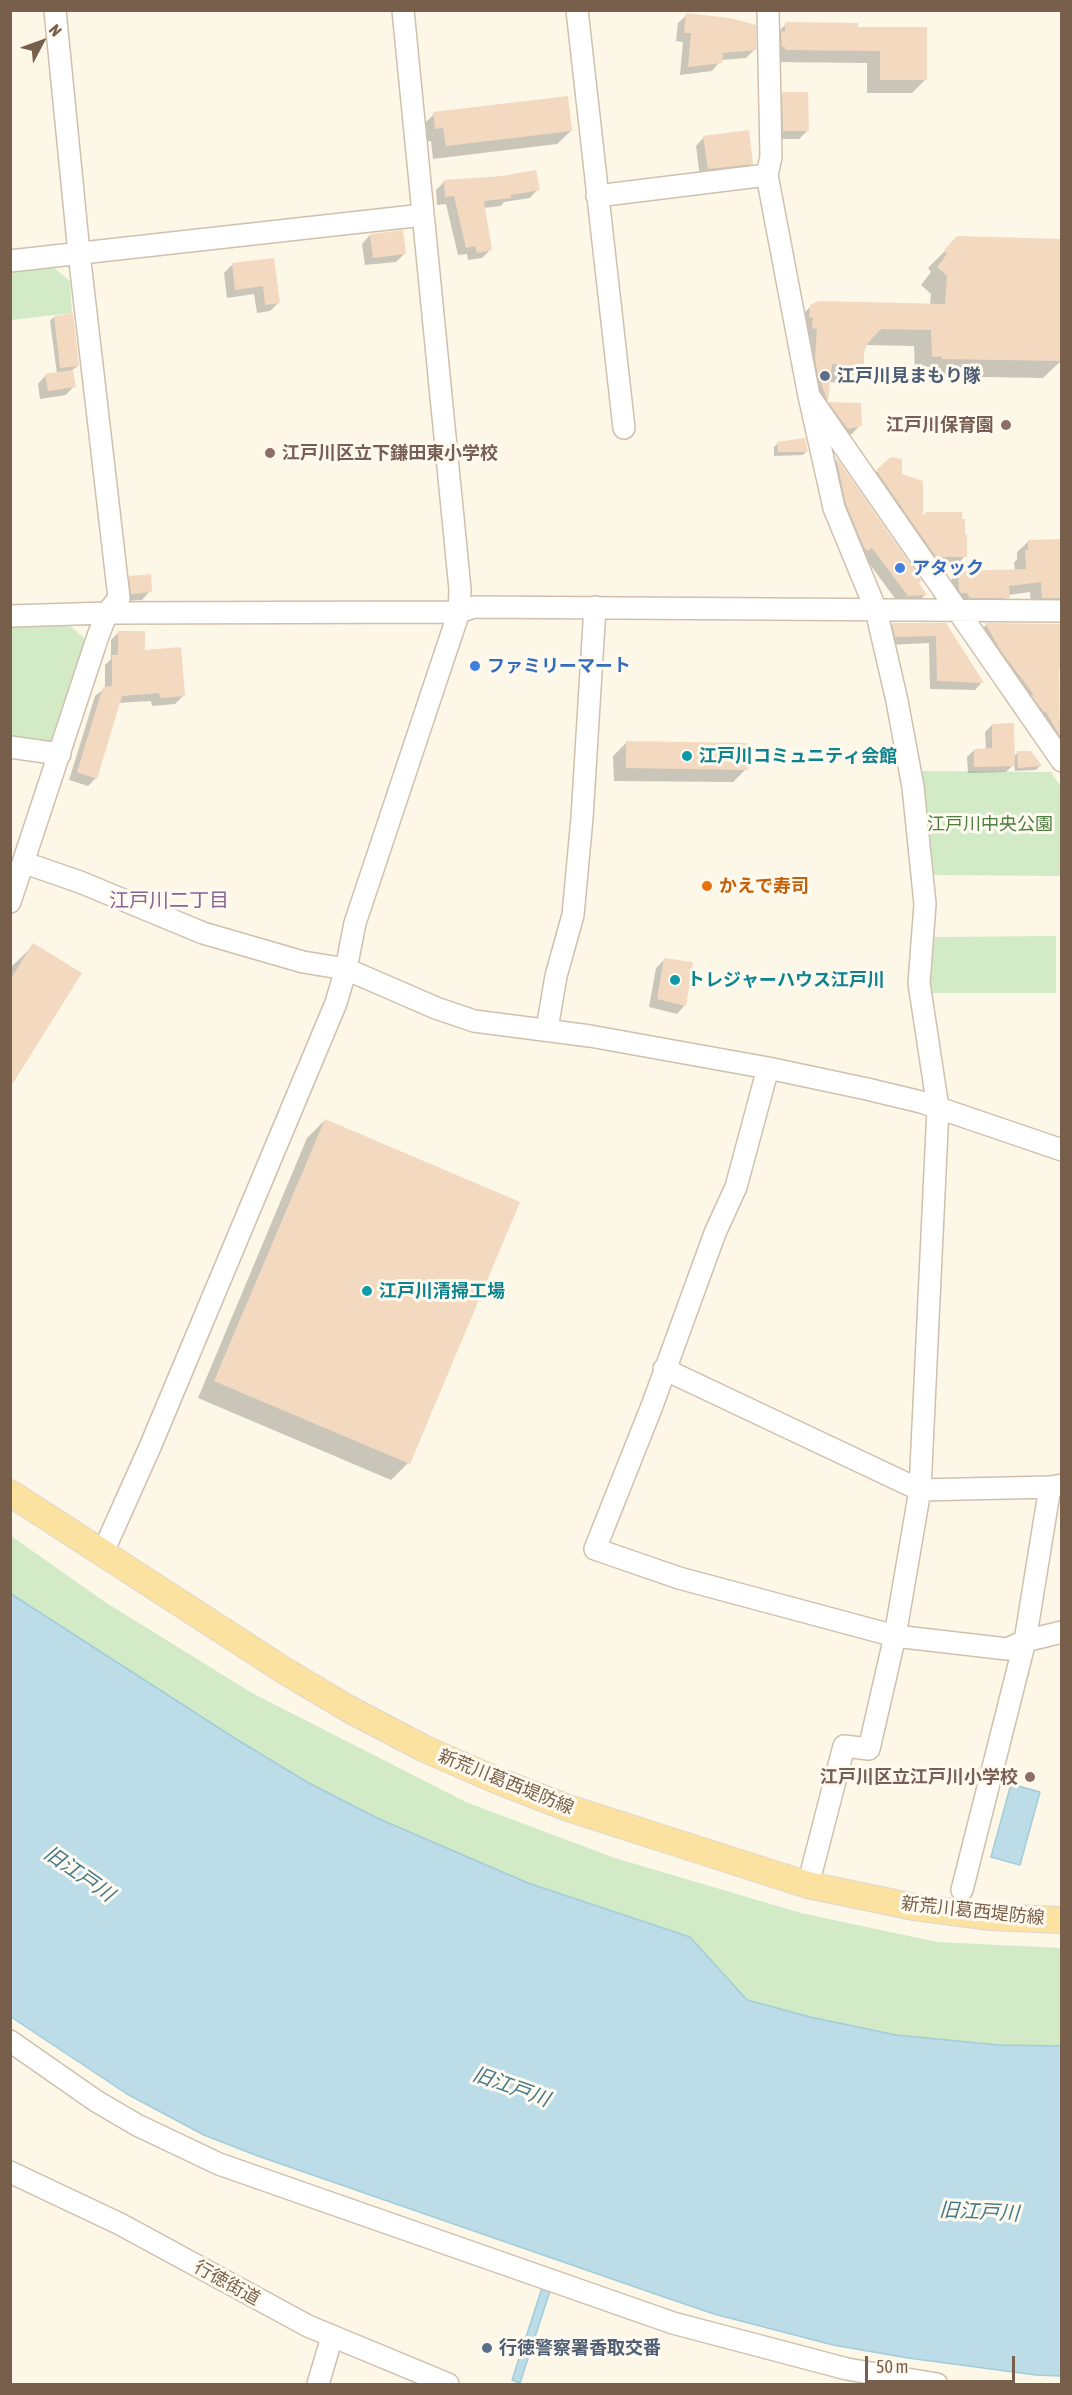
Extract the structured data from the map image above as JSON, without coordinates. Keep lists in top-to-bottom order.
{
  "streets": {
    "main road": ["新荒川葛西堤防線"],
    "street": ["行徳街道"]
  },
  "districts": ["江戸川二丁目"],
  "water": ["旧江戸川"],
  "parks": ["江戸川中央公園"],
  "places": [
    "江戸川見まもり隊",
    "江戸川保育園",
    "江戸川区立下鎌田東小学校",
    "アタック",
    "ファミリーマート",
    "江戸川コミュニティ会館",
    "かえで寿司",
    "トレジャーハウス江戸川",
    "江戸川清掃工場",
    "江戸川区立江戸川小学校",
    "行徳警察署香取交番"
  ],
  "scale_bar": "50 m",
  "north": "top right"
}
